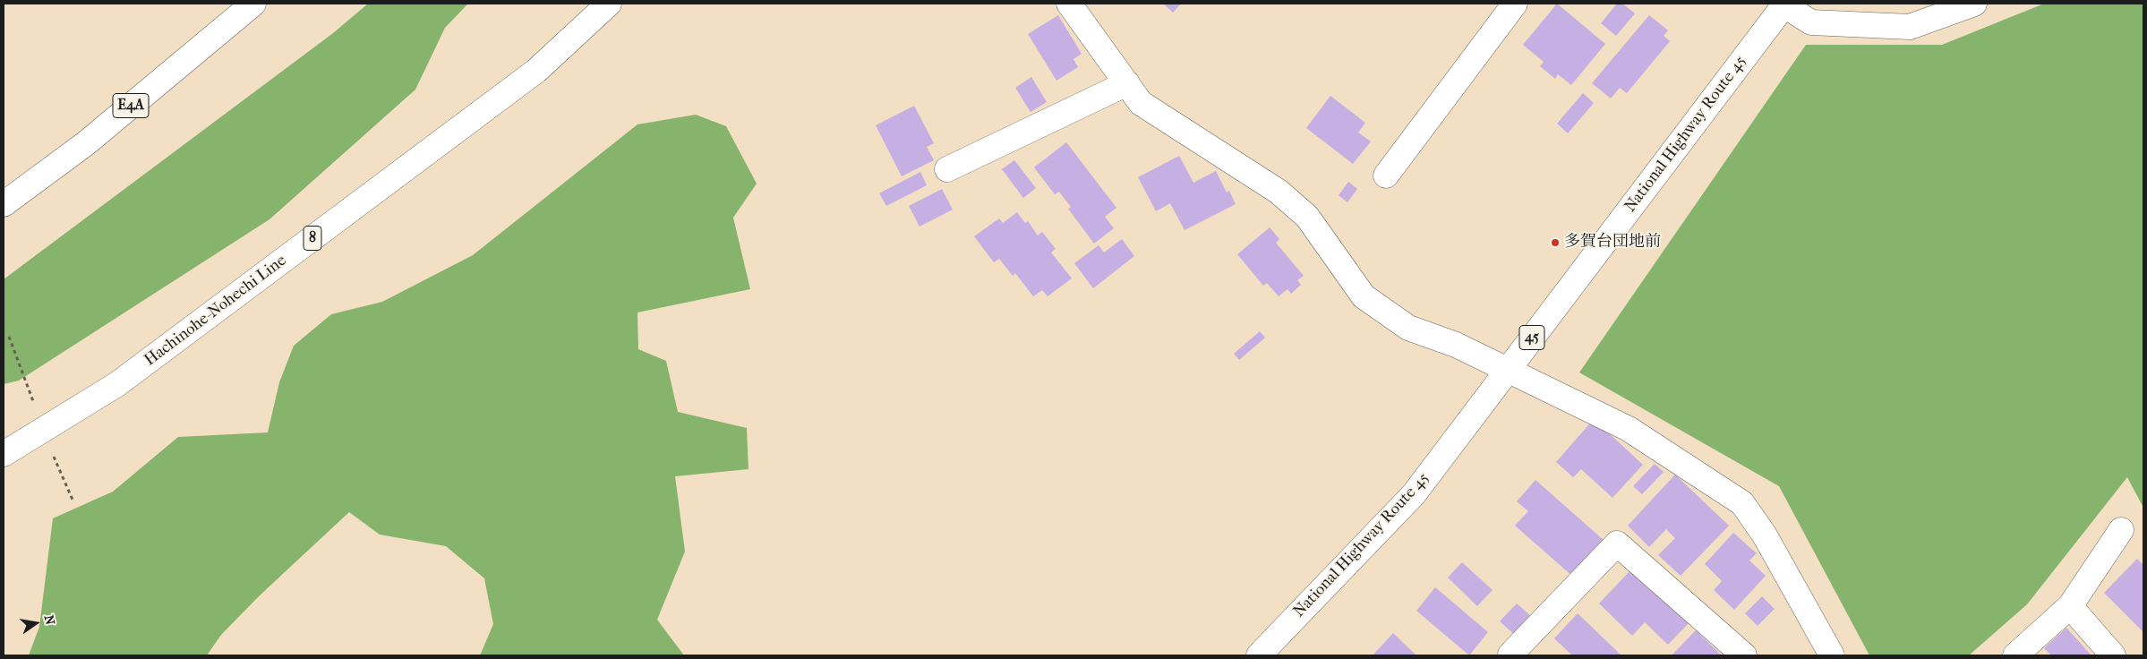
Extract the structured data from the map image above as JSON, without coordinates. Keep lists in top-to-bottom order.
{
  "streets": {
    "main road": [
      "E4A",
      "National Highway Route 45",
      "8",
      "Hachinohe-Nohechi Line",
      "45"
    ]
  },
  "places": ["多賀台団地前"],
  "north": "right"
}
